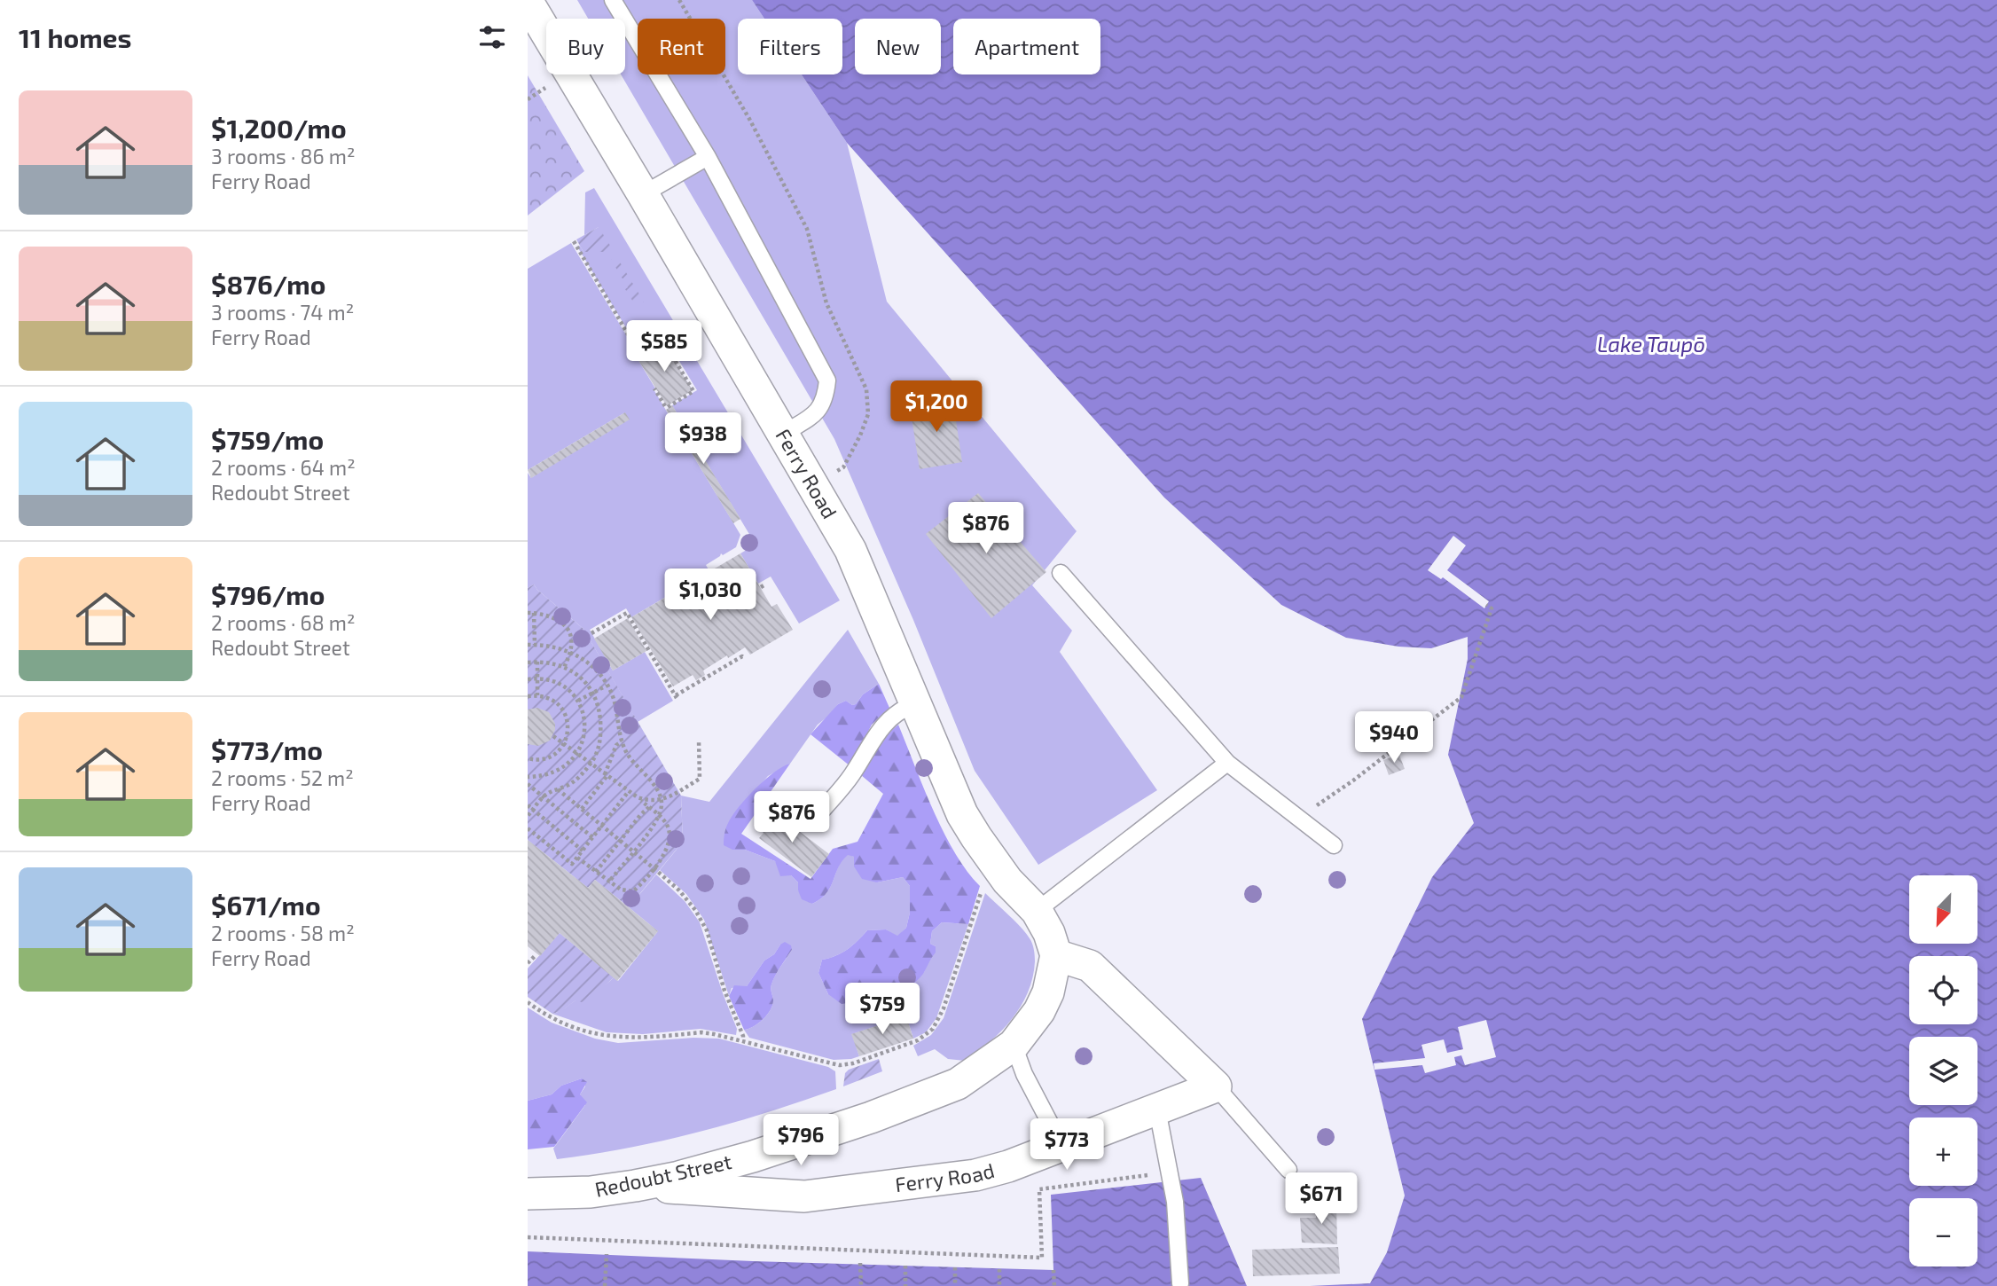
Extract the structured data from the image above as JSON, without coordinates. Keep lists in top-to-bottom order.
{
  "streets": {
    "street": ["Ferry Road", "Redoubt Street"]
  },
  "crossings": [
    ["Ferry Road", "Redoubt Street"]
  ],
  "water": ["Lake Taupō"],
  "north": "bottom left",
  "page": {
    "heading": "11 homes",
    "chip": [
      "Buy",
      "Rent",
      "Filters",
      "New",
      "Apartment"
    ],
    "list": [
      {
        "name": "$1,200/mo",
        "note": "3 rooms · 86 m² · Ferry Road"
      },
      {
        "name": "$876/mo",
        "note": "3 rooms · 74 m² · Ferry Road"
      },
      {
        "name": "$759/mo",
        "note": "2 rooms · 64 m² · Redoubt Street"
      },
      {
        "name": "$796/mo",
        "note": "2 rooms · 68 m² · Redoubt Street"
      },
      {
        "name": "$773/mo",
        "note": "2 rooms · 52 m² · Ferry Road"
      },
      {
        "name": "$671/mo",
        "note": "2 rooms · 58 m² · Ferry Road"
      }
    ],
    "price": [
      "$585",
      "$1,200",
      "$938",
      "$876",
      "$1,030",
      "$940",
      "$876",
      "$759",
      "$796",
      "$773",
      "$671"
    ],
    "map_buttons": ["+", "−"]
  }
}
